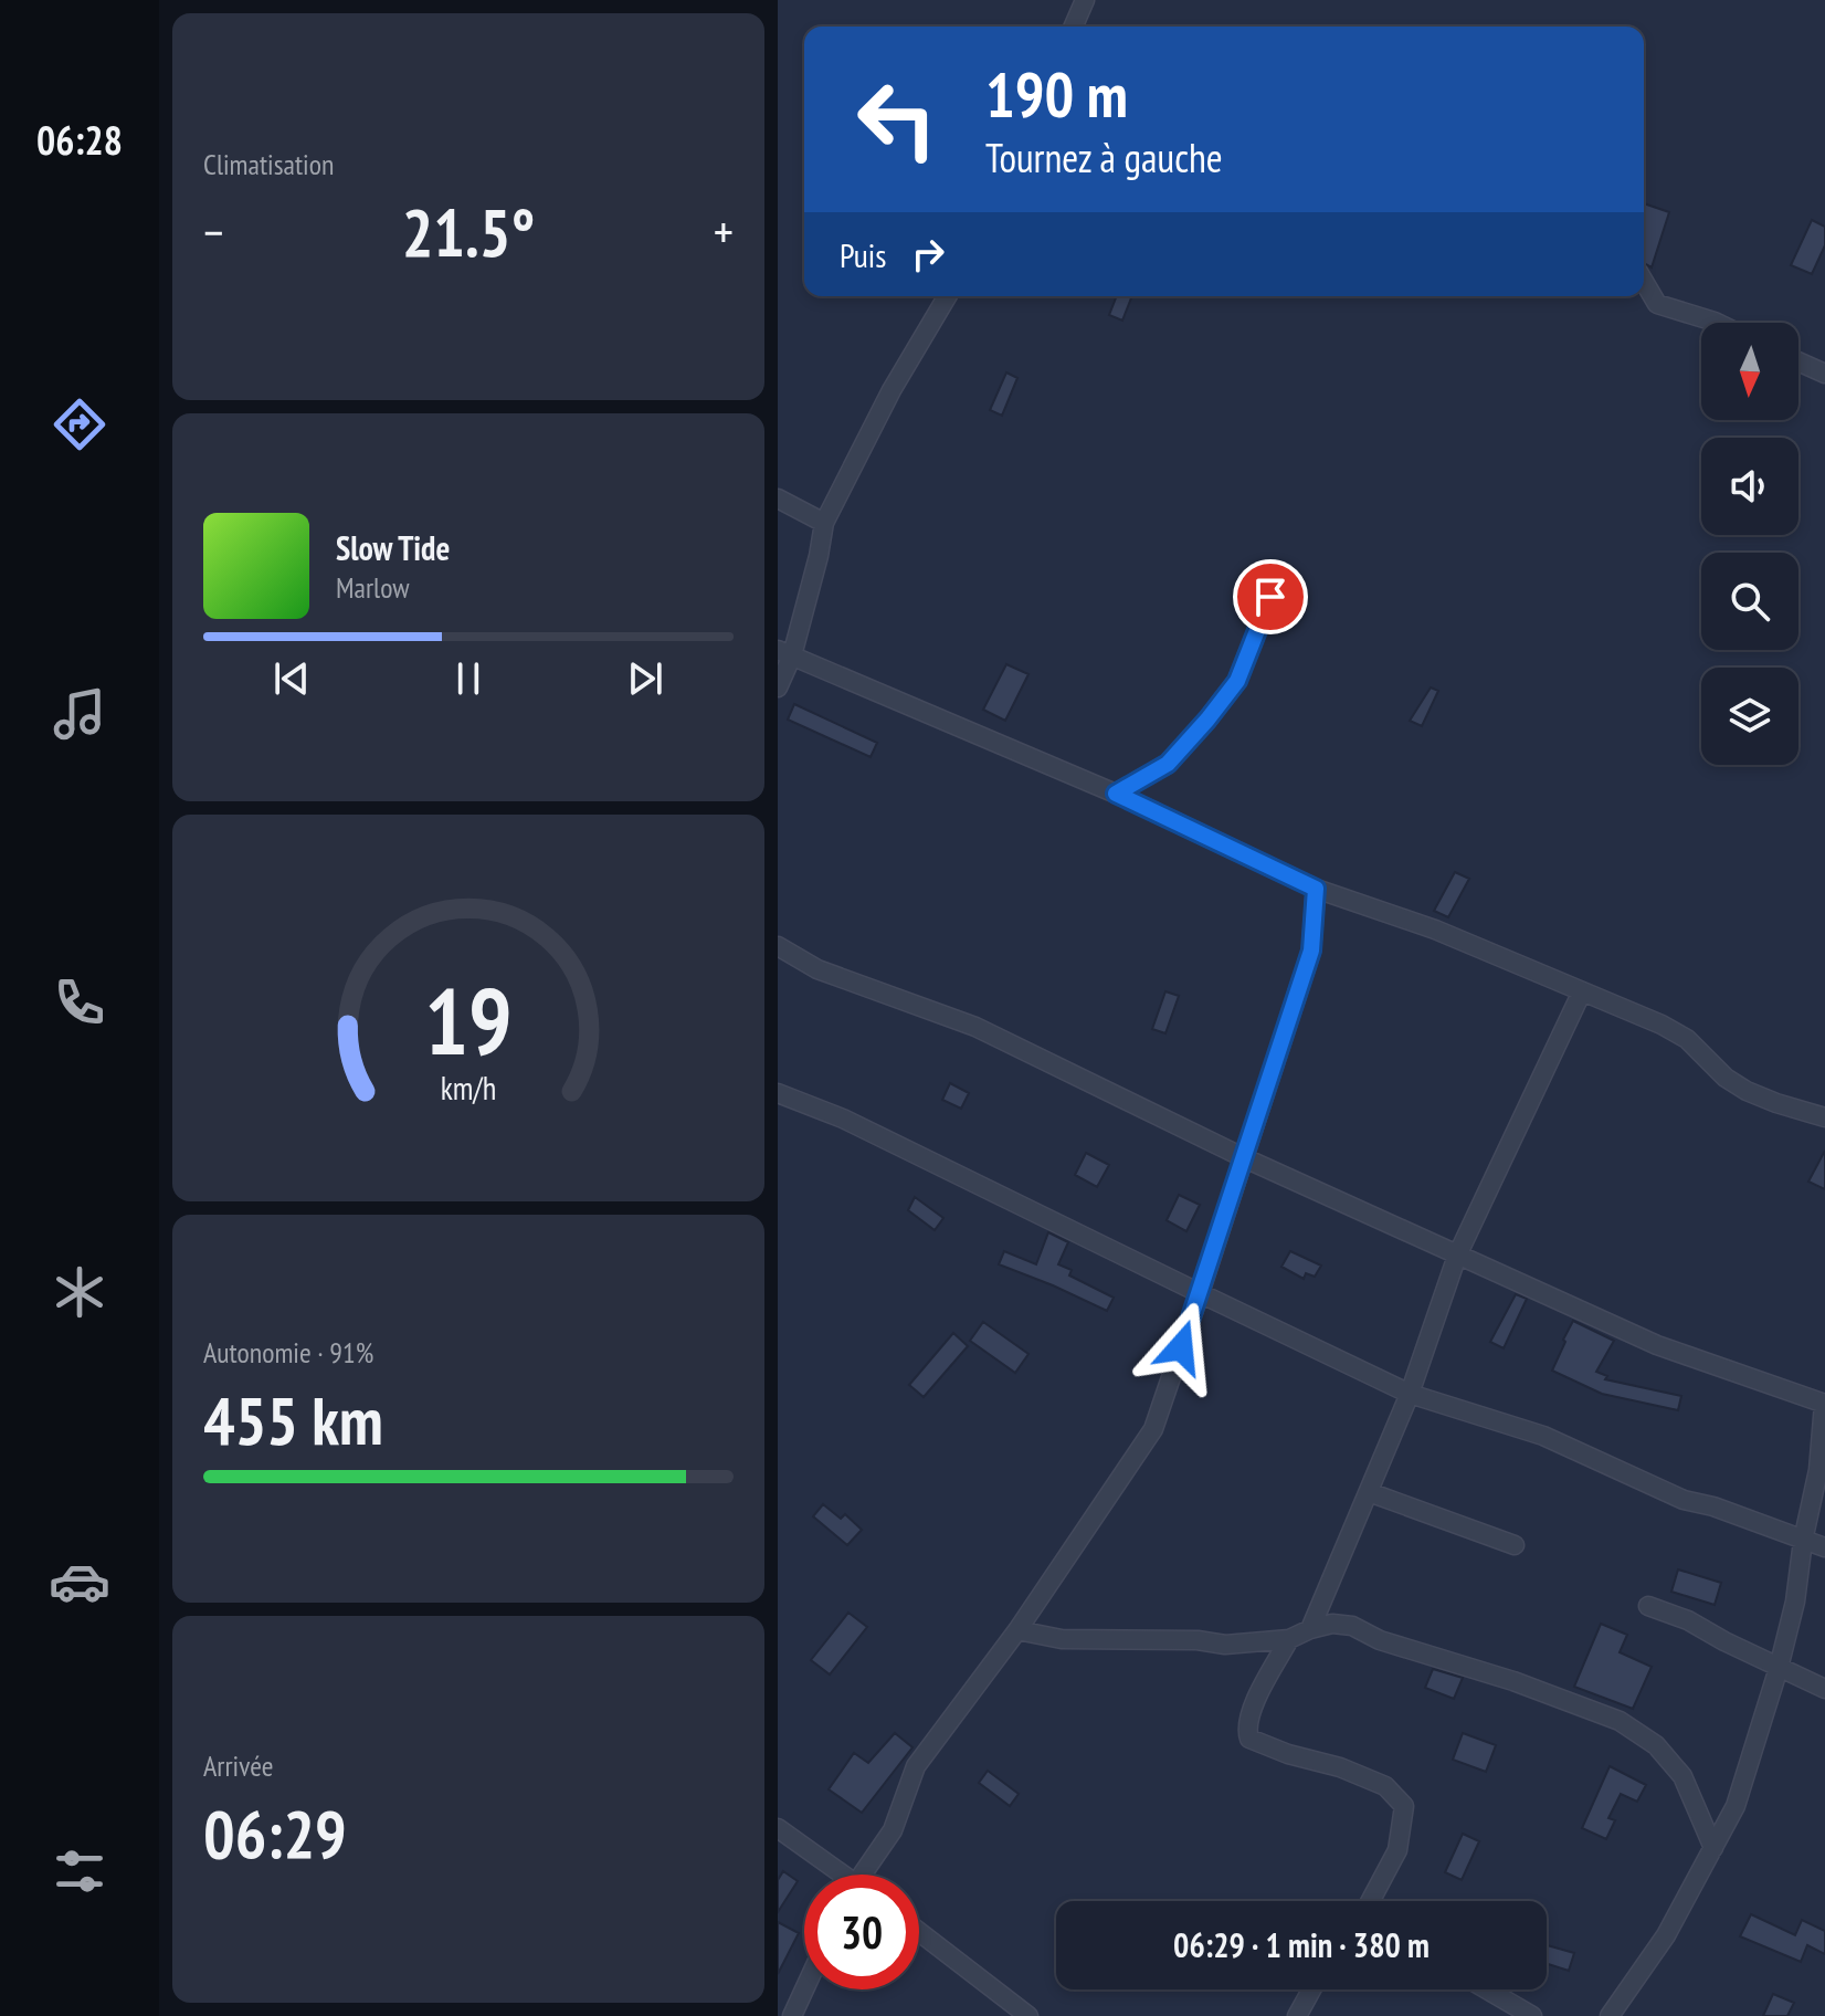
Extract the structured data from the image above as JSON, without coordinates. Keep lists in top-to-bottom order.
{
  "north": "bottom",
  "page": {
    "tabs": "06:28",
    "tile": [
      "Climatisation",
      ["Autonomie · 91%", "455 km"],
      ["Arrivée", "06:29"]
    ],
    "turn": ["190 m", "Tournez à gauche"],
    "heat": ["−", "21.5°", "+"],
    "then": "Puis",
    "song": ["Slow Tide", "Marlow"],
    "limit": "30",
    "trip": "06:29 · 1 min · 380 m",
    "gauge": ["19", "km/h"]
  }
}
